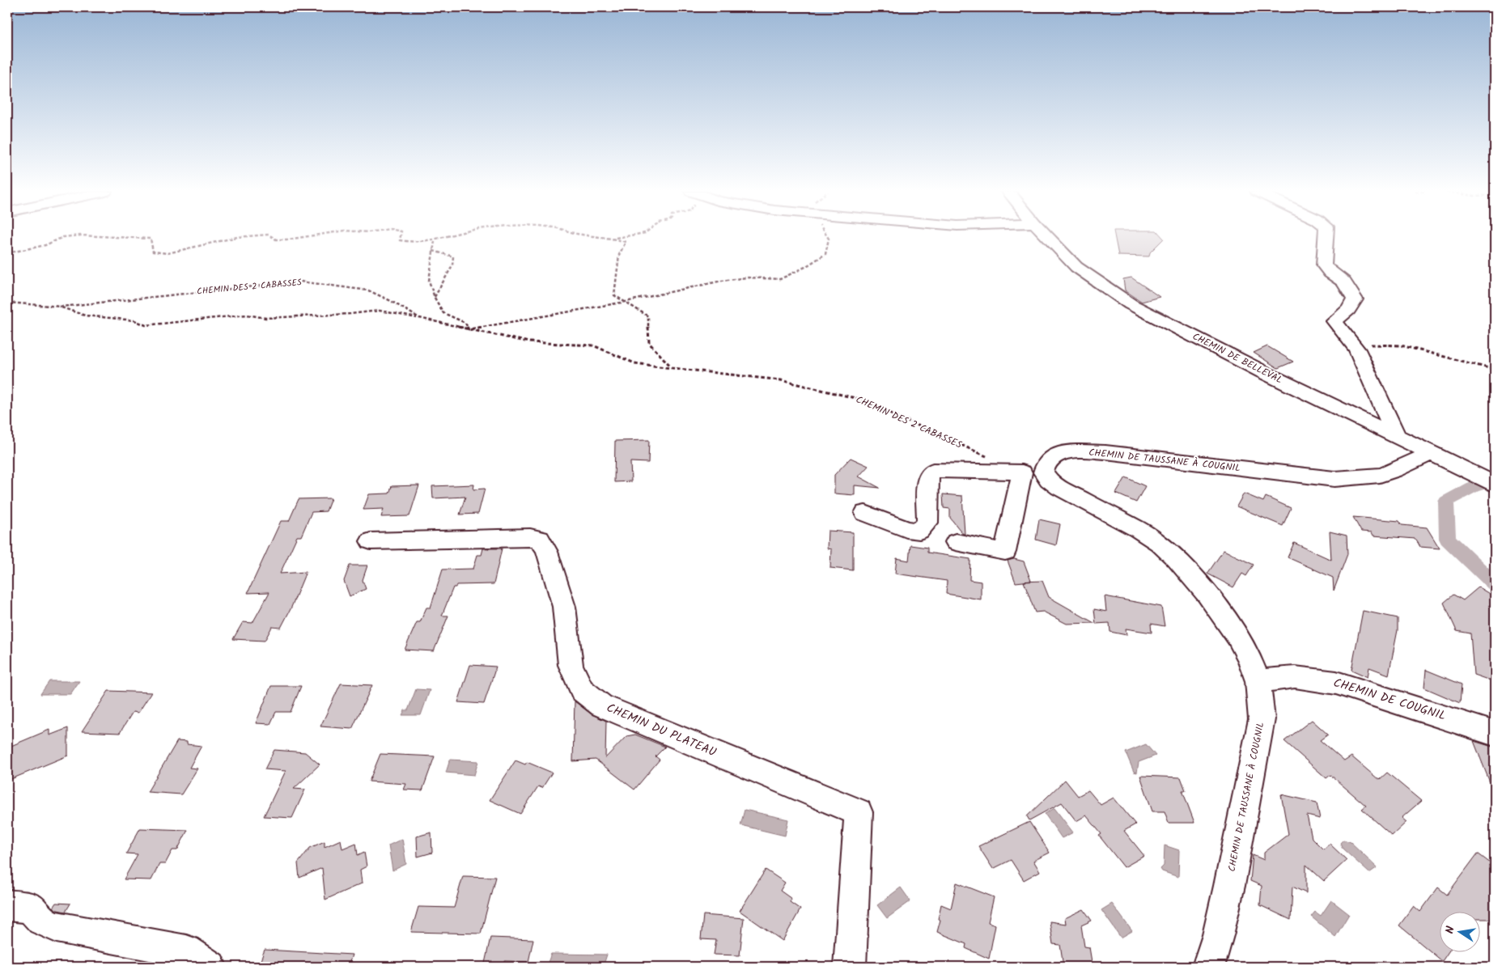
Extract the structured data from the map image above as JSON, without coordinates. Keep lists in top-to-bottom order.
{
  "streets": {
    "street": [
      "CHEMIN DE BELLEVAL",
      "CHEMIN DE TAUSSANE À COUGNIL",
      "CHEMIN DE COUGNIL",
      "CHEMIN DU PLATEAU"
    ],
    "path": ["CHEMIN DES 2 CABASSES"]
  },
  "crossings": [
    ["CHEMIN DE BELLEVAL", "CHEMIN DE TAUSSANE À COUGNIL"],
    ["CHEMIN DE TAUSSANE À COUGNIL", "CHEMIN DE COUGNIL"]
  ],
  "north": "left"
}
